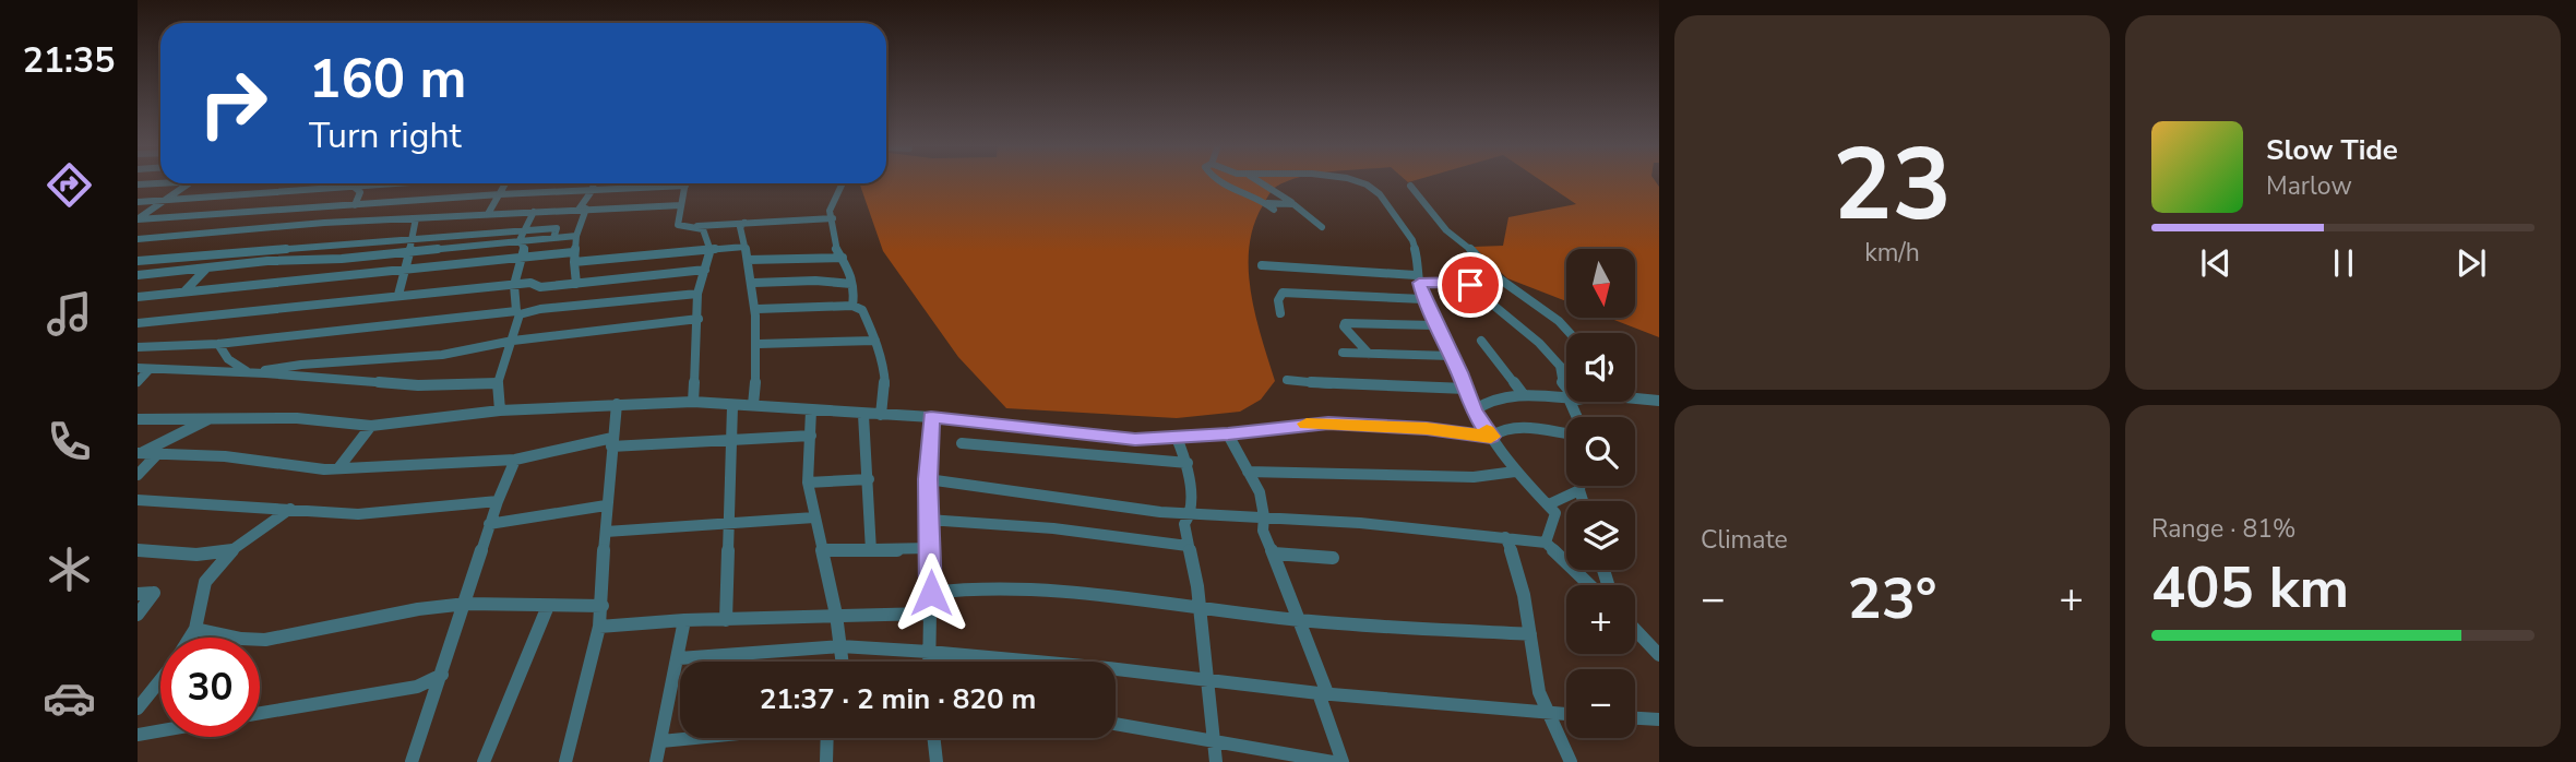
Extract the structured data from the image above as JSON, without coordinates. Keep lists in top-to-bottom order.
{
  "north": "bottom",
  "page": {
    "tabs": "21:35",
    "tile": [
      ["23", "km/h"],
      "Climate",
      ["Range · 81%", "405 km"]
    ],
    "turn": ["160 m", "Turn right"],
    "song": ["Slow Tide", "Marlow"],
    "map_buttons": ["+", "−"],
    "heat": ["−", "23°", "+"],
    "limit": "30",
    "trip": "21:37 · 2 min · 820 m"
  }
}
